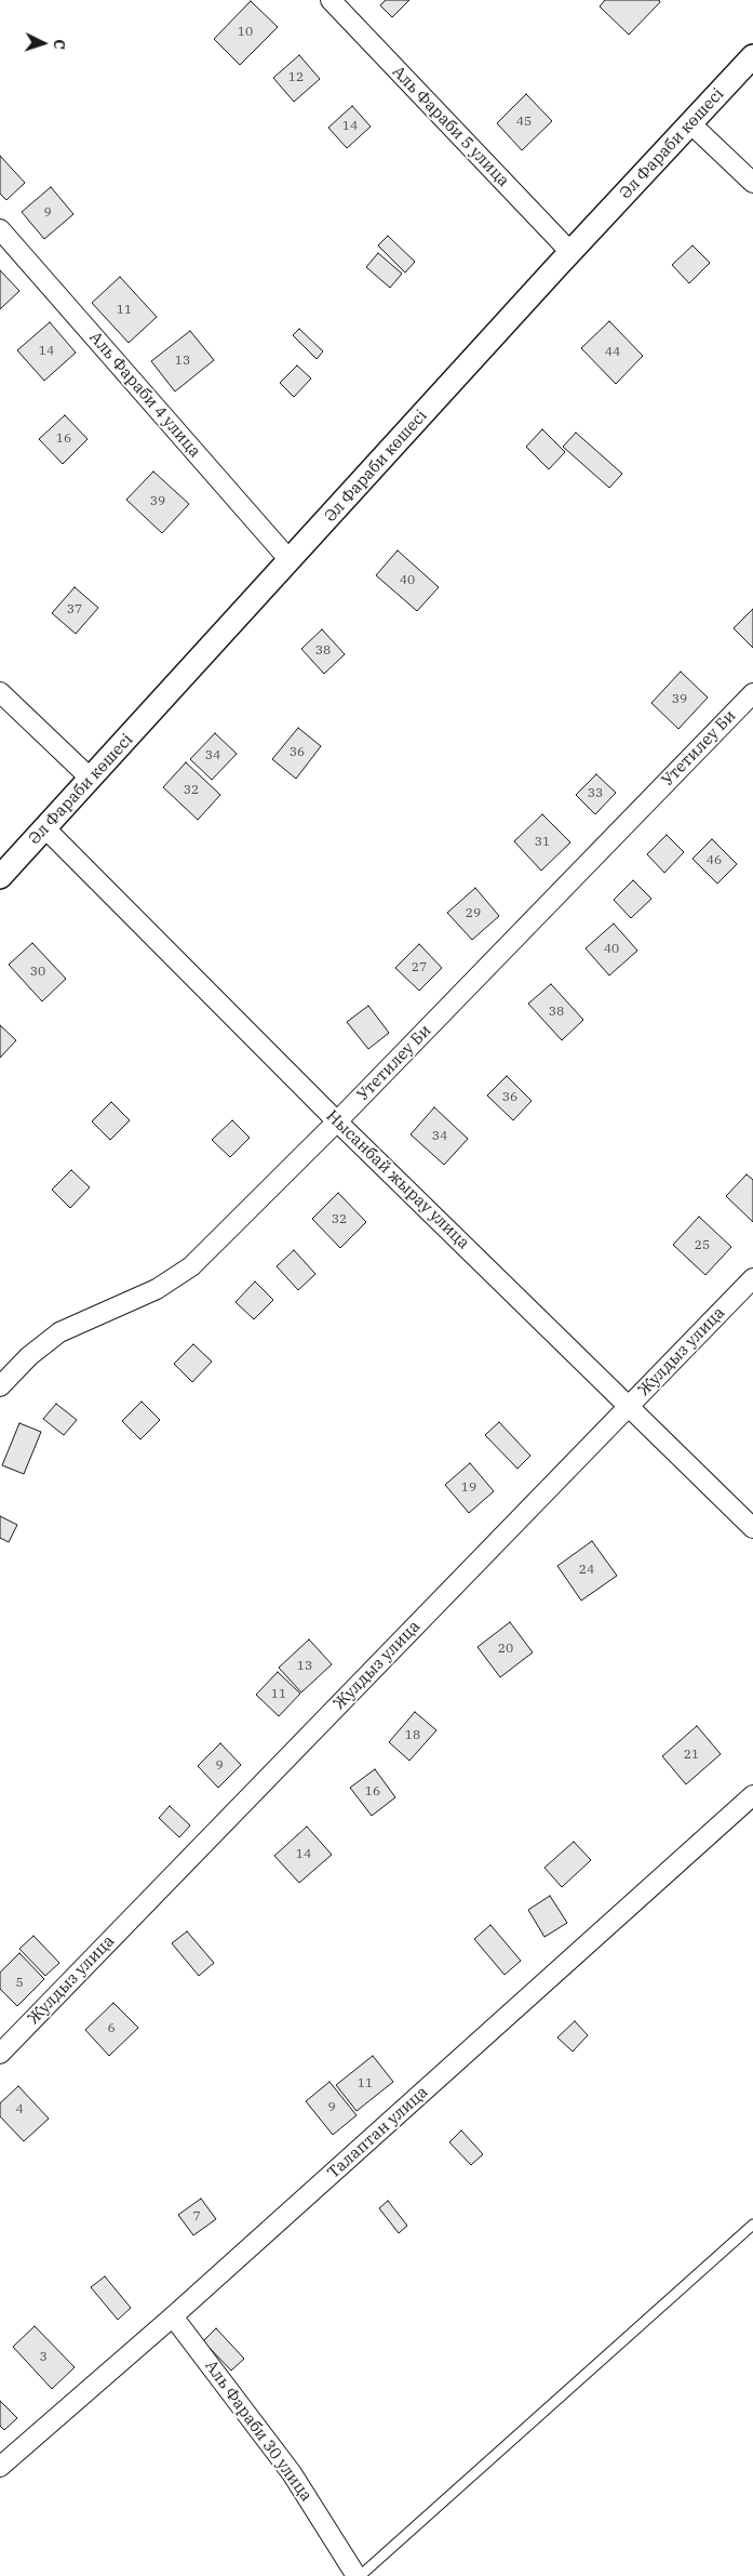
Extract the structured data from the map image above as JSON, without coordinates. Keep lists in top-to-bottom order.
{
  "streets": {
    "street": [
      "Аль Фараби 5 улица",
      "Әл Фараби көшесі",
      "Аль Фараби 4 улица",
      "Утетилеу Би",
      "Нысанбай жырау улица",
      "Жулдыз улица",
      "Талаптан улица",
      "Аль Фараби 30 улица"
    ]
  },
  "crossings": [
    ["Аль Фараби 5 улица", "Әл Фараби көшесі"],
    ["Әл Фараби көшесі", "Аль Фараби 4 улица"],
    ["Әл Фараби көшесі", "Нысанбай жырау улица"],
    ["Утетилеу Би", "Нысанбай жырау улица"],
    ["Нысанбай жырау улица", "Жулдыз улица"],
    ["Талаптан улица", "Аль Фараби 30 улица"]
  ],
  "house_numbers": [
    "10",
    "12",
    "45",
    "14",
    "9",
    "11",
    "14",
    "44",
    "13",
    "16",
    "39",
    "40",
    "37",
    "38",
    "39",
    "36",
    "34",
    "32",
    "33",
    "31",
    "46",
    "29",
    "40",
    "27",
    "30",
    "38",
    "36",
    "34",
    "32",
    "25",
    "19",
    "24",
    "20",
    "13",
    "11",
    "18",
    "21",
    "9",
    "16",
    "14",
    "5",
    "6",
    "11",
    "9",
    "4",
    "7",
    "3"
  ],
  "north": "right"
}
